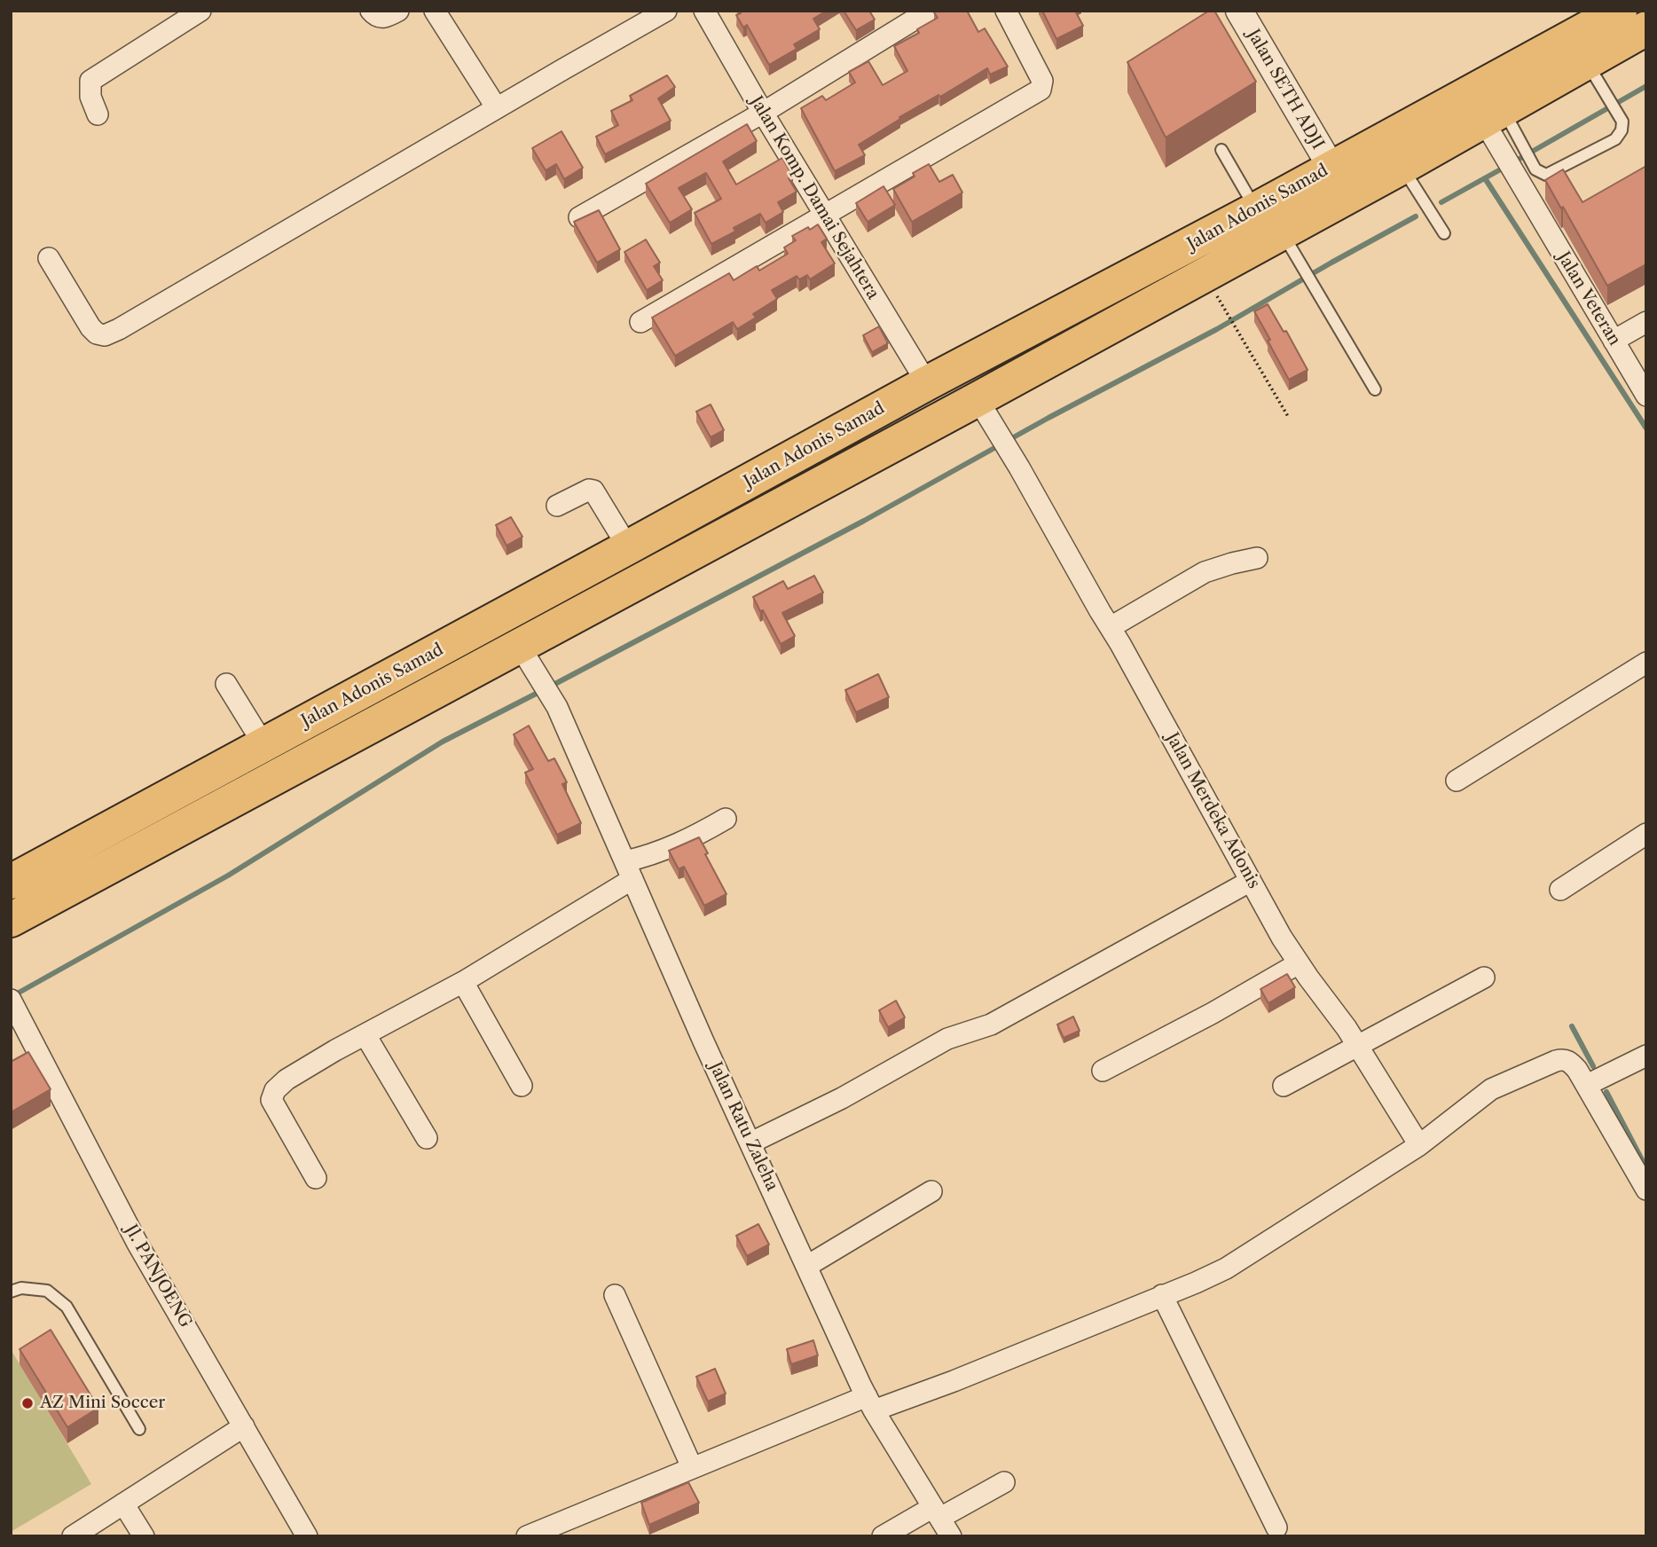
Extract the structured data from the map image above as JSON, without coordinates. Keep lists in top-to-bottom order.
{
  "streets": {
    "highway": ["Jalan Adonis Samad"],
    "street": [
      "Jalan SETH ADJI",
      "Jalan Komp. Damai Sejahtera",
      "Jalan Veteran",
      "Jalan Merdeka Adonis",
      "Jalan Ratu Zaleha",
      "Jl. PANJOENG"
    ]
  },
  "crossings": [
    ["Jalan SETH ADJI", "Jalan Adonis Samad"],
    ["Jalan Komp. Damai Sejahtera", "Jalan Adonis Samad"]
  ],
  "places": ["AZ Mini Soccer"]
}
